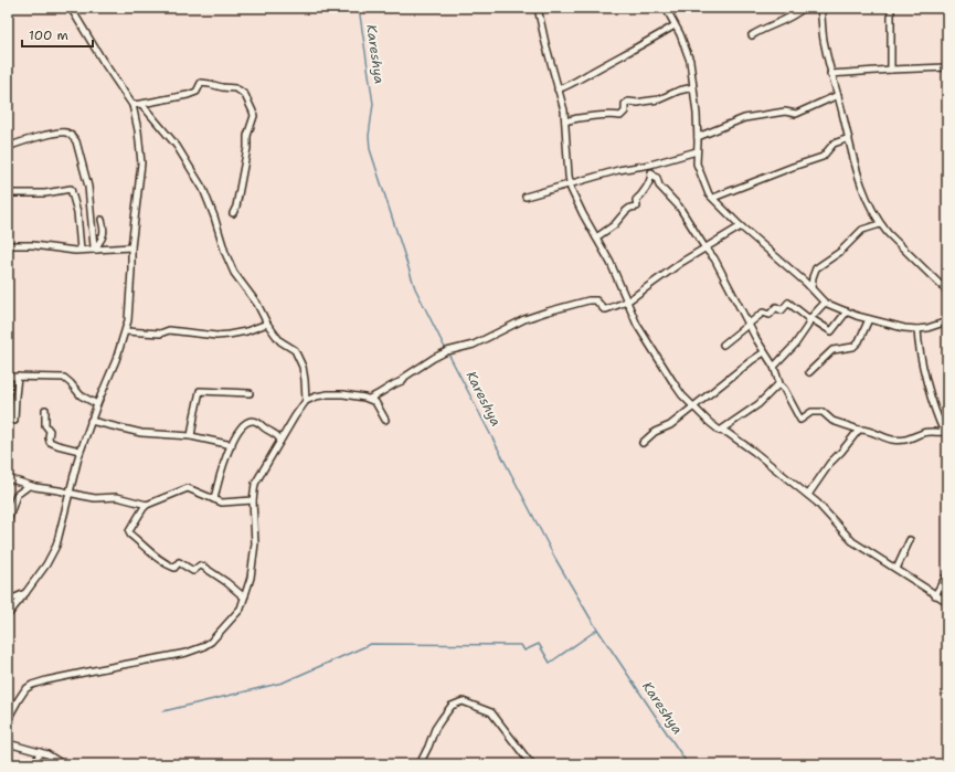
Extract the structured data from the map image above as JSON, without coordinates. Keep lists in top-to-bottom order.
{
  "water": ["Kareshya"],
  "scale_bar": "100 m"
}
